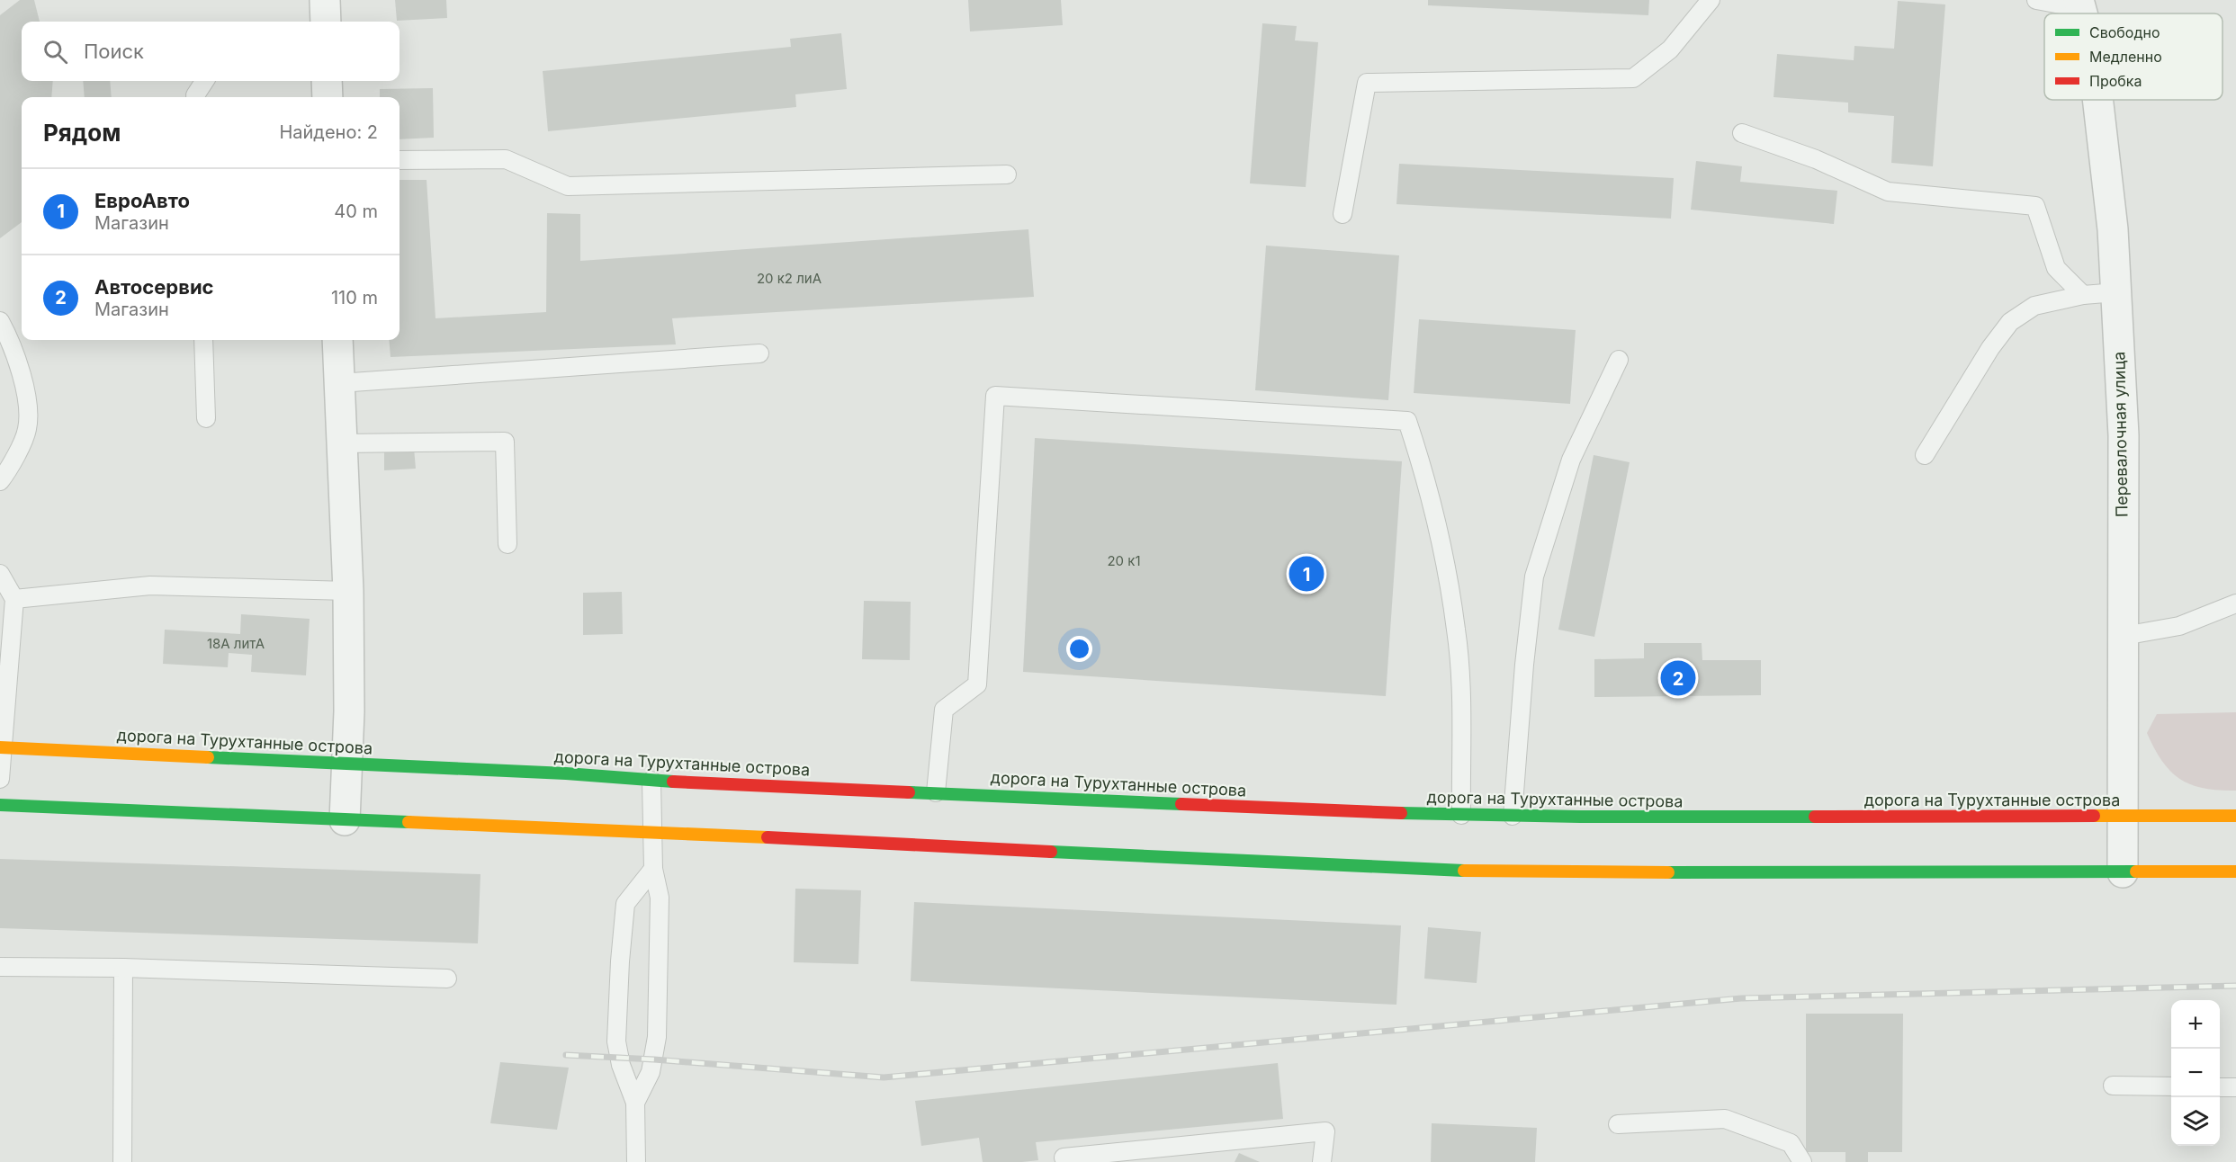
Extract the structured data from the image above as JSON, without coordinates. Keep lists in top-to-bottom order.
{
  "streets": {
    "street": ["Перевалочная улица", "дорога на Турухтанные острова"]
  },
  "crossings": [
    ["Перевалочная улица", "дорога на Турухтанные острова"]
  ],
  "house_numbers": ["20 к2 лиА", "20 к1", "18А литА"],
  "legend": ["Свободно", "Медленно", "Пробка"],
  "page": {
    "search": "Поиск",
    "heading": ["Рядом", "Найдено: 2"],
    "list": [
      {
        "mark": "1",
        "name": "ЕвроАвто",
        "note": "Магазин",
        "value": "40 m"
      },
      {
        "mark": "2",
        "name": "Автосервис",
        "note": "Магазин",
        "value": "110 m"
      }
    ],
    "pins": ["1", "2"],
    "map_buttons": ["+", "−"]
  }
}
